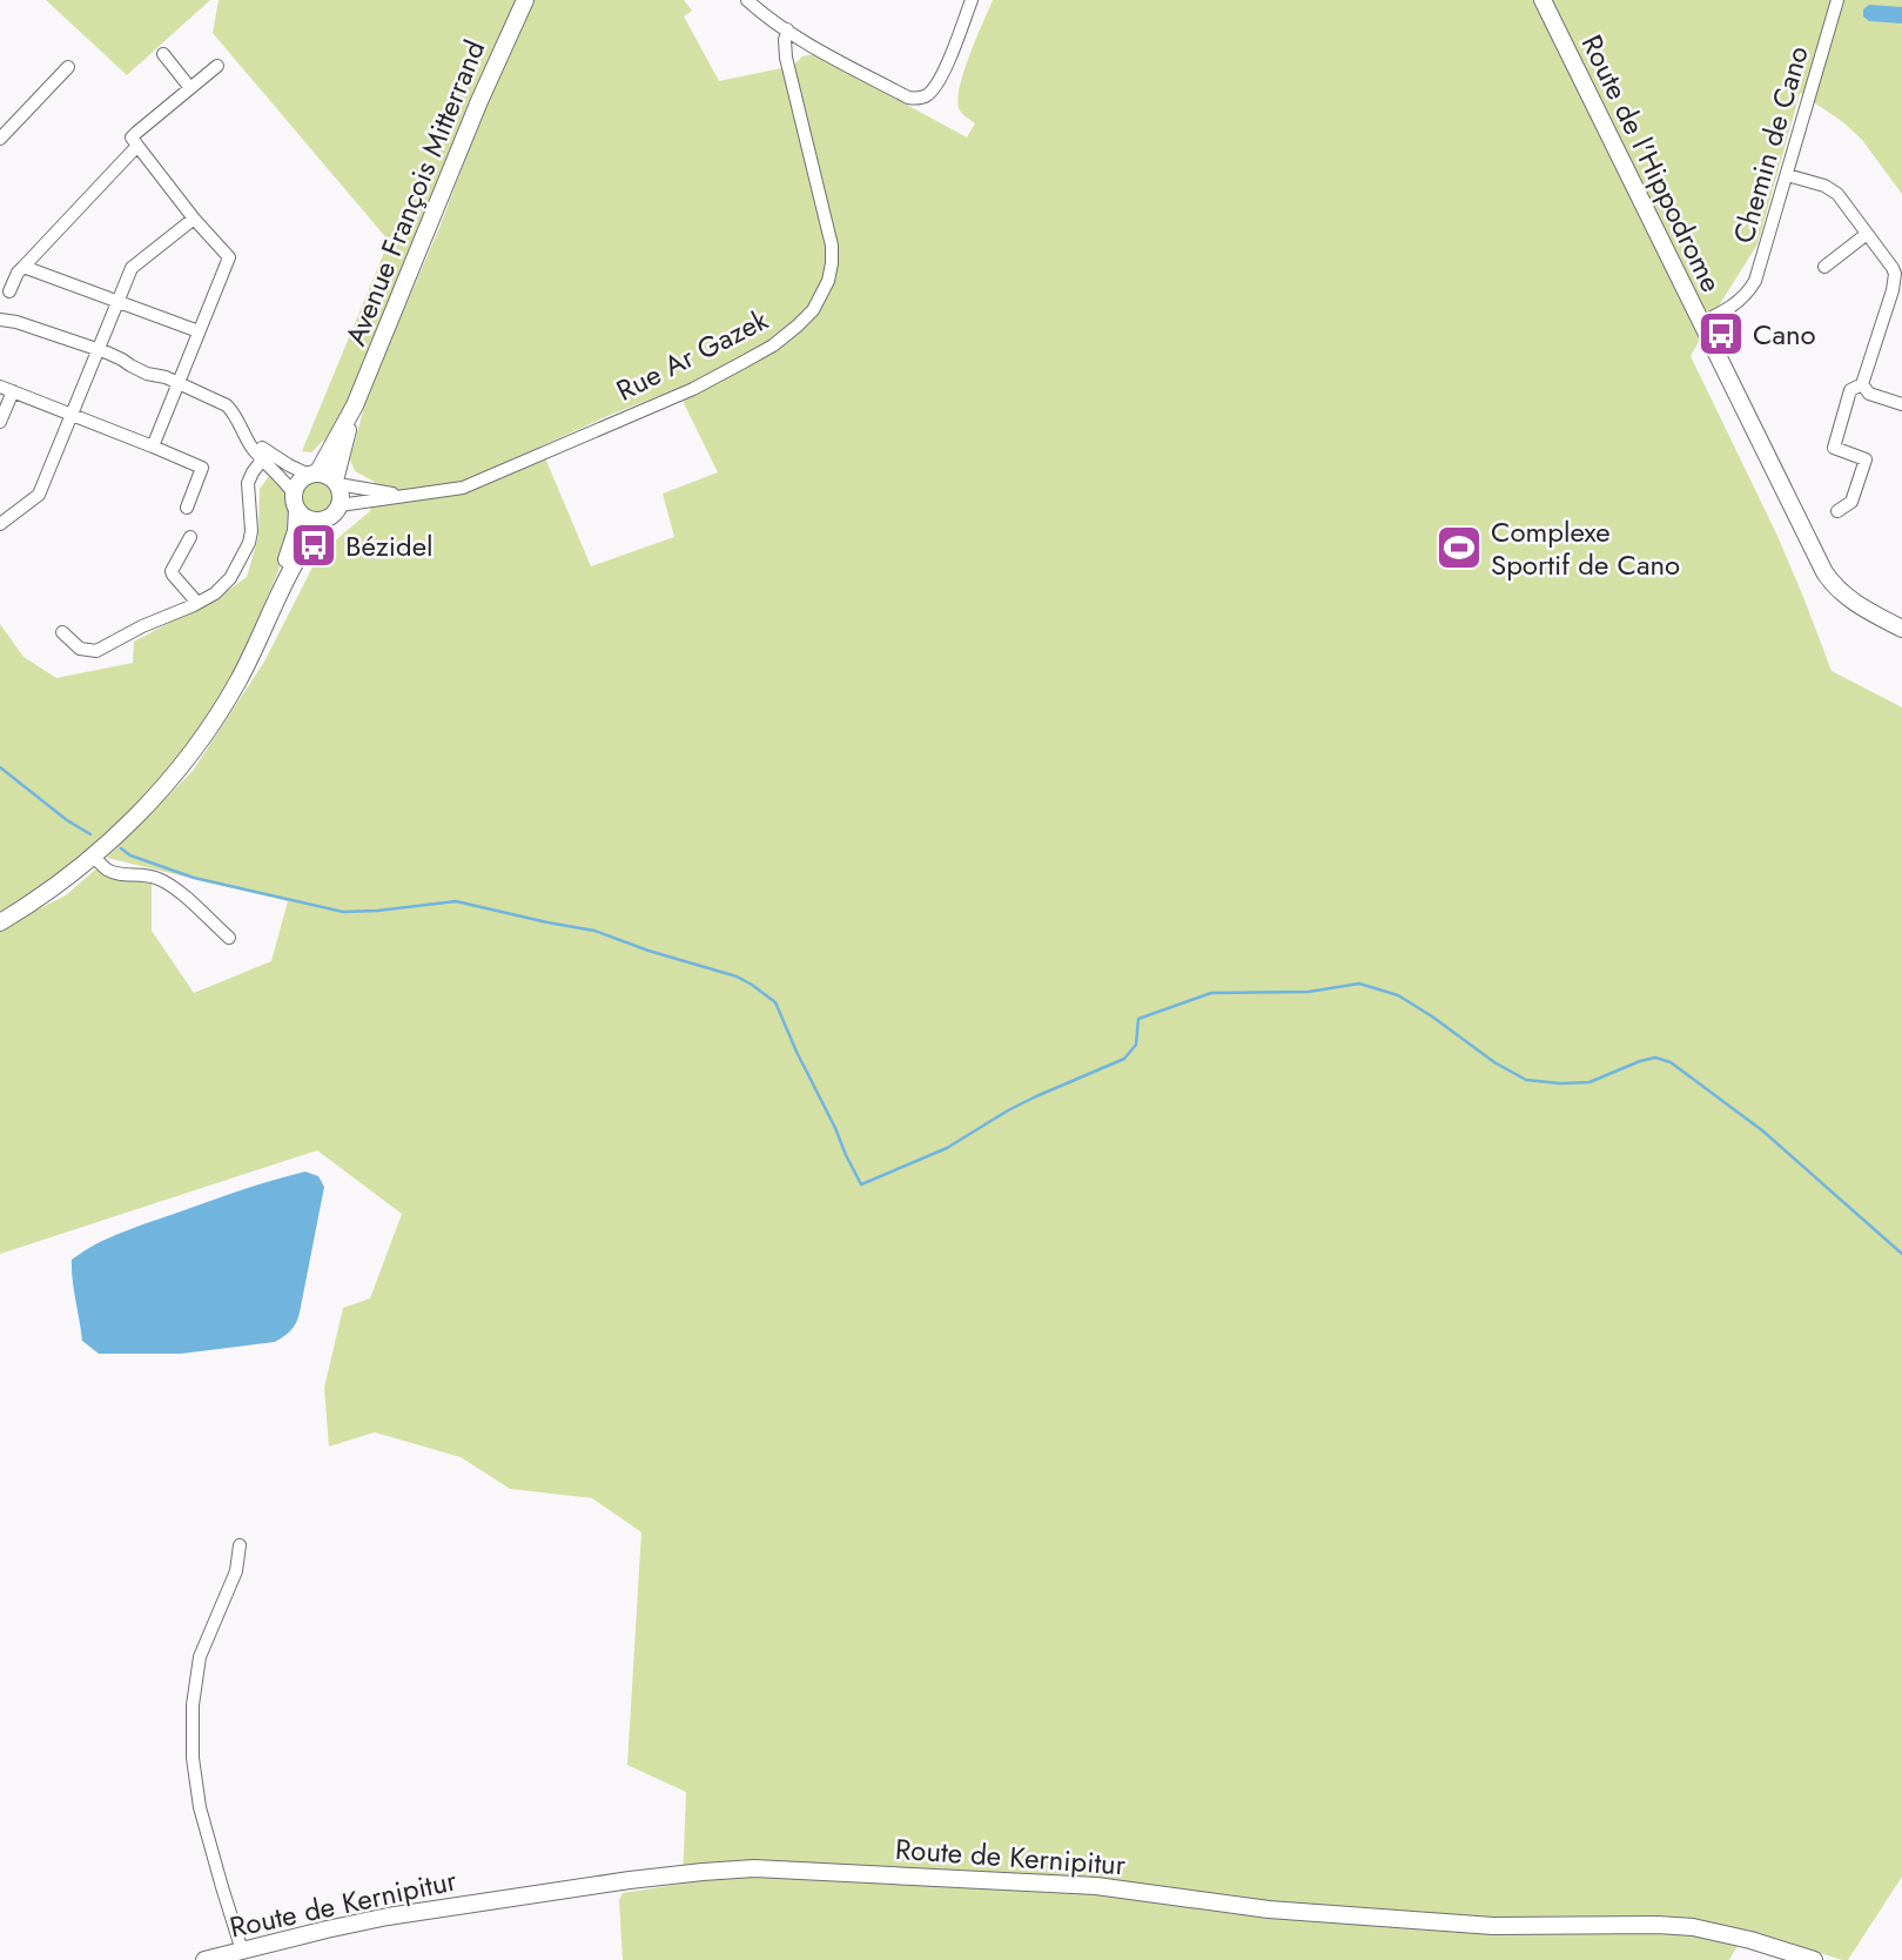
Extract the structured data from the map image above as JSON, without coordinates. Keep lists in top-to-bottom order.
{
  "streets": {
    "main road": ["Route de l'Hippodrome", "Avenue François Mitterrand", "Route de Kernipitur"],
    "street": ["Chemin de Cano", "Rue Ar Gazek"]
  },
  "crossings": [
    ["Chemin de Cano", "Route de l'Hippodrome"],
    ["Avenue François Mitterrand", "Rue Ar Gazek"]
  ],
  "places": {
    "bus stop": ["Cano", "Bézidel"],
    "sports": ["Complexe Sportif de Cano"]
  }
}
